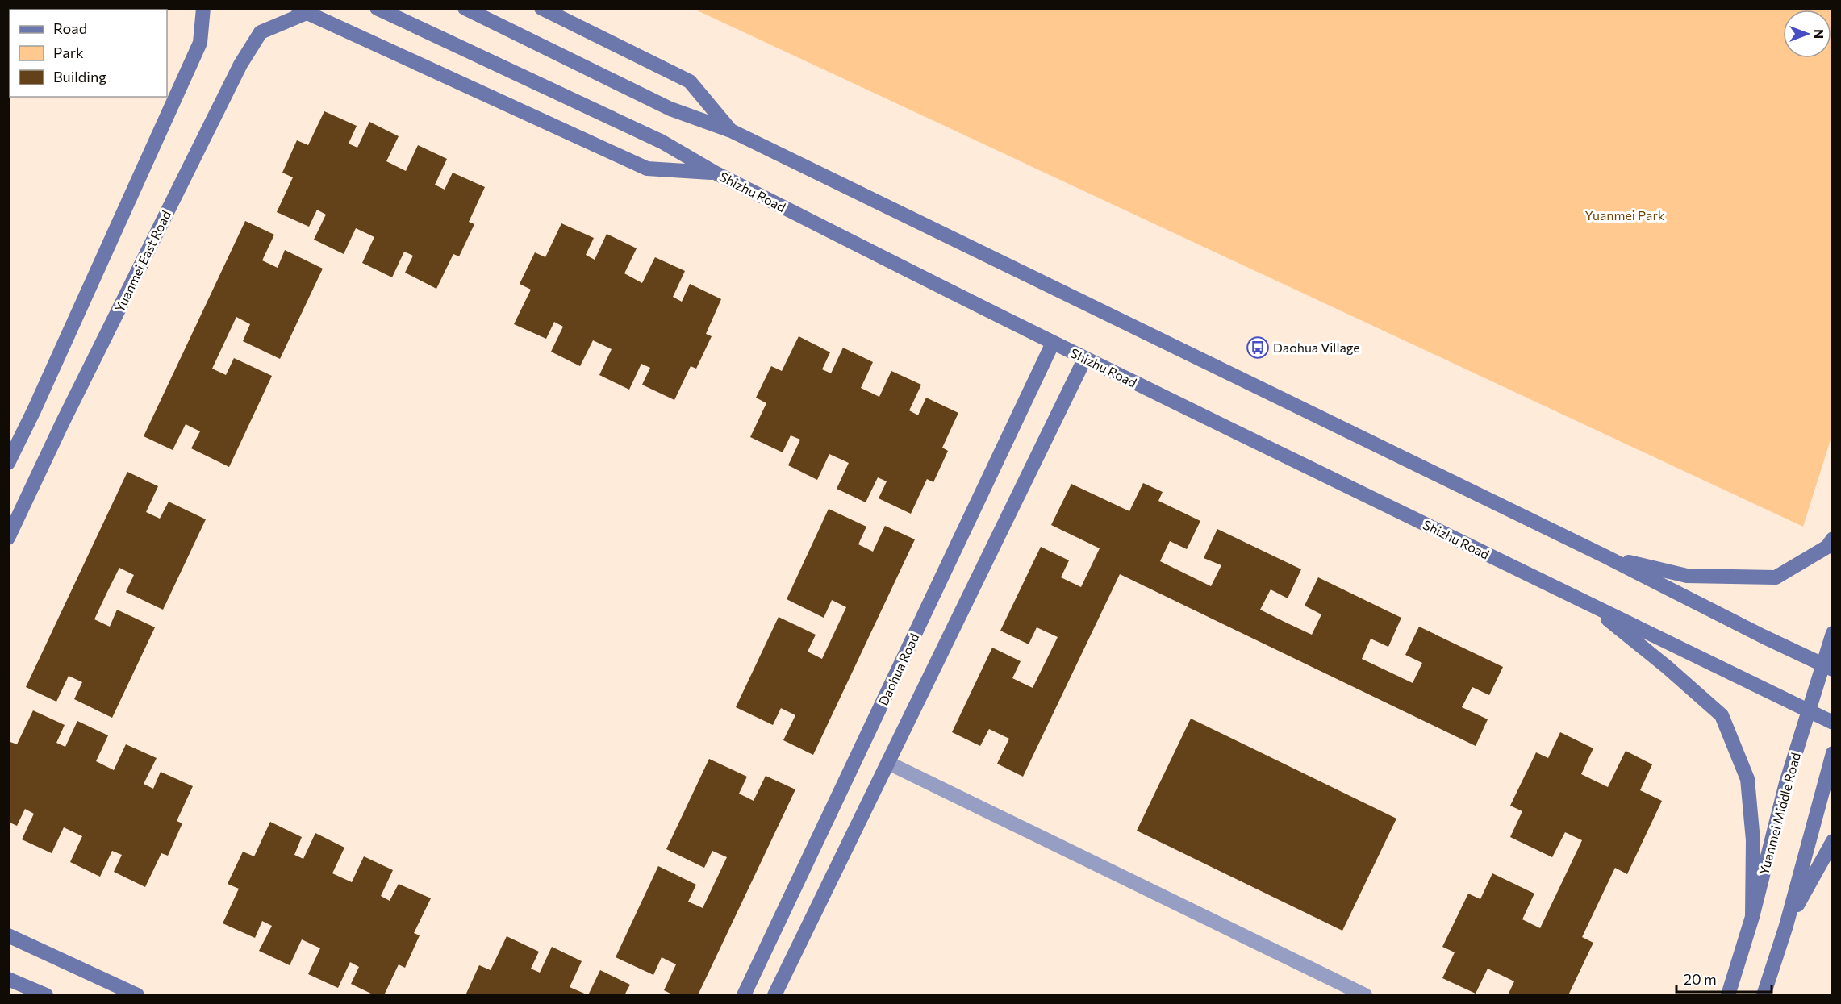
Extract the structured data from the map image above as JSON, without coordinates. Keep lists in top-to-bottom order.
{
  "streets": {
    "street": [
      "Shizhu Road",
      "Yuanmei East Road",
      "Daohua Road",
      "Yuanmei Middle Road"
    ]
  },
  "crossings": [
    ["Shizhu Road", "Daohua Road"],
    ["Shizhu Road", "Yuanmei Middle Road"]
  ],
  "parks": ["Yuanmei Park"],
  "places": {
    "bus stop": ["Daohua Village"]
  },
  "legend": ["Road", "Park", "Building"],
  "scale_bar": "20 m",
  "north": "right"
}
